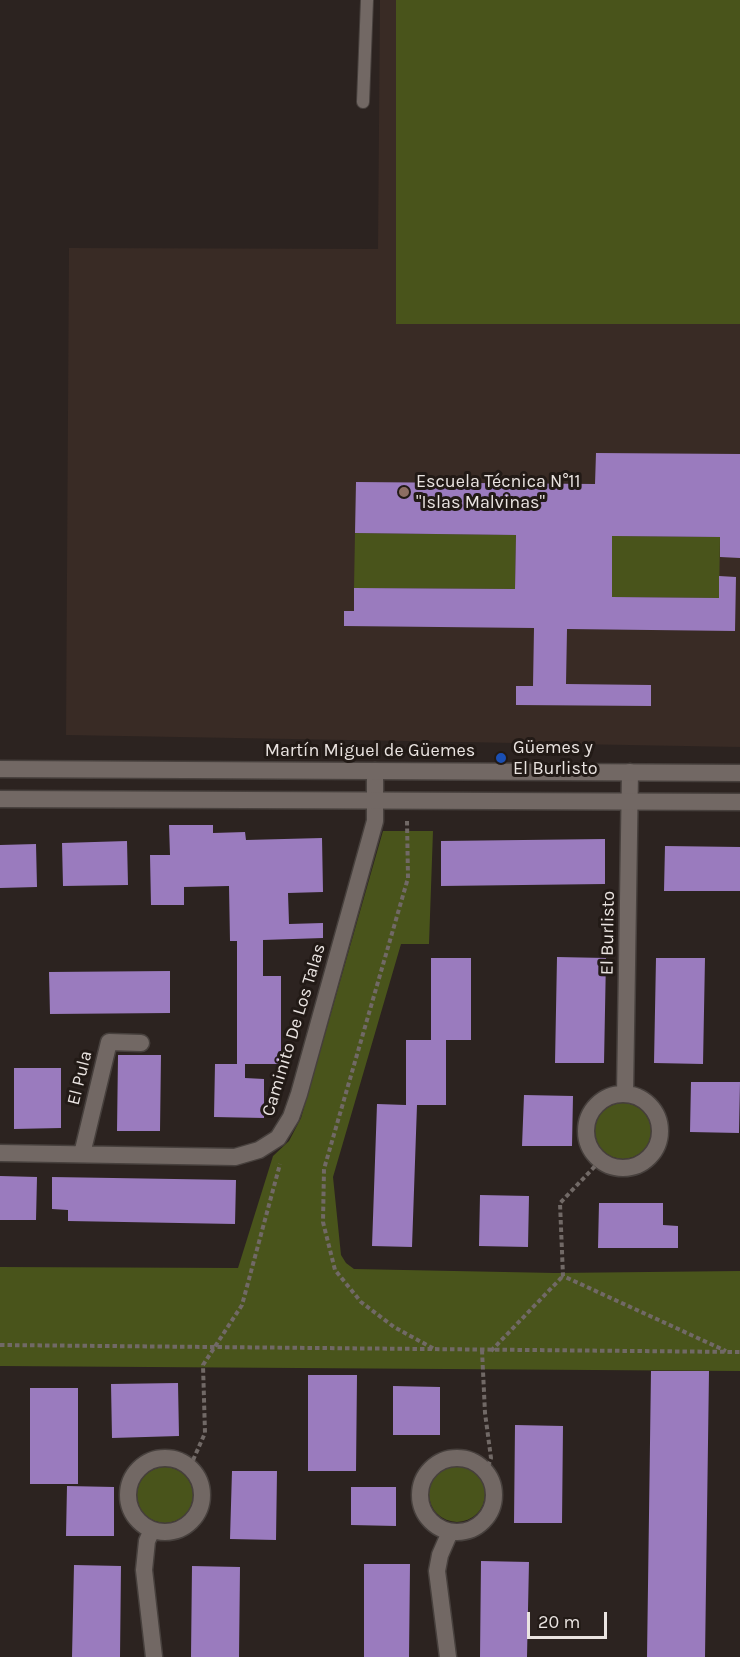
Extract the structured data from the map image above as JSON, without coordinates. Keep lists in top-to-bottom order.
{
  "streets": {
    "street": [
      "Martín Miguel de Güemes",
      "El Burlisto",
      "Caminito De Los Talas",
      "El Pula"
    ]
  },
  "crossings": [
    ["Martín Miguel de Güemes", "El Burlisto"],
    ["Martín Miguel de Güemes", "Caminito De Los Talas"],
    ["Caminito De Los Talas", "El Pula"]
  ],
  "places": ["Escuela Técnica N°11 \"Islas Malvinas\"", "Güemes y El Burlisto"],
  "scale_bar": "20 m"
}
